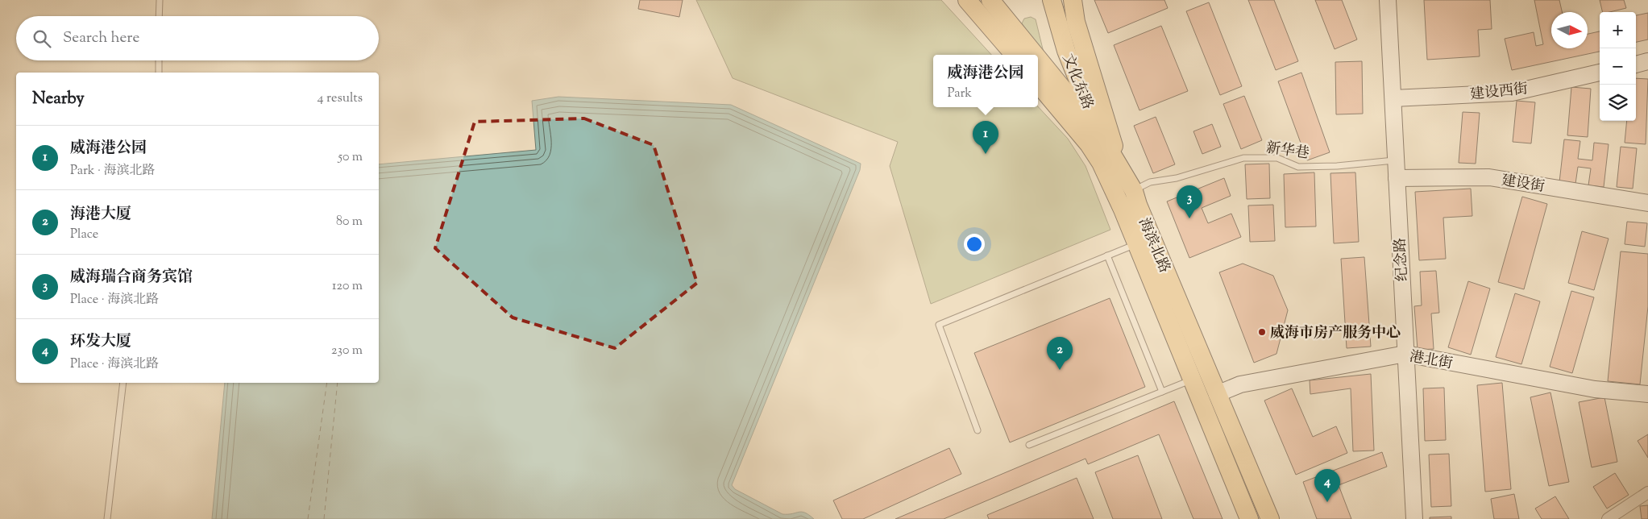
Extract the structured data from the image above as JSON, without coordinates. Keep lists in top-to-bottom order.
{
  "streets": {
    "main road": ["文化东路", "海滨北路"],
    "street": [
      "建设西街",
      "建设街",
      "纪念路",
      "港北街"
    ],
    "lane": ["新华巷"]
  },
  "crossings": [
    ["文化东路", "海滨北路"],
    ["建设西街", "纪念路"],
    ["新华巷", "海滨北路"],
    ["新华巷", "纪念路"],
    ["建设街", "纪念路"],
    ["海滨北路", "港北街"],
    ["纪念路", "港北街"]
  ],
  "places": ["威海市房产服务中心"],
  "north": "right",
  "page": {
    "map_buttons": ["+", "−"],
    "search": "Search here",
    "popup": ["威海港公园", "Park"],
    "heading": ["Nearby", "4 results"],
    "pins": [
      "1",
      "3",
      "2",
      "4"
    ],
    "list": [
      {
        "mark": "1",
        "name": "威海港公园",
        "note": "Park · 海滨北路",
        "value": "50 m"
      },
      {
        "mark": "2",
        "name": "海港大厦",
        "note": "Place",
        "value": "80 m"
      },
      {
        "mark": "3",
        "name": "威海瑞合商务宾馆",
        "note": "Place · 海滨北路",
        "value": "120 m"
      },
      {
        "mark": "4",
        "name": "环发大厦",
        "note": "Place · 海滨北路",
        "value": "230 m"
      }
    ]
  }
}
